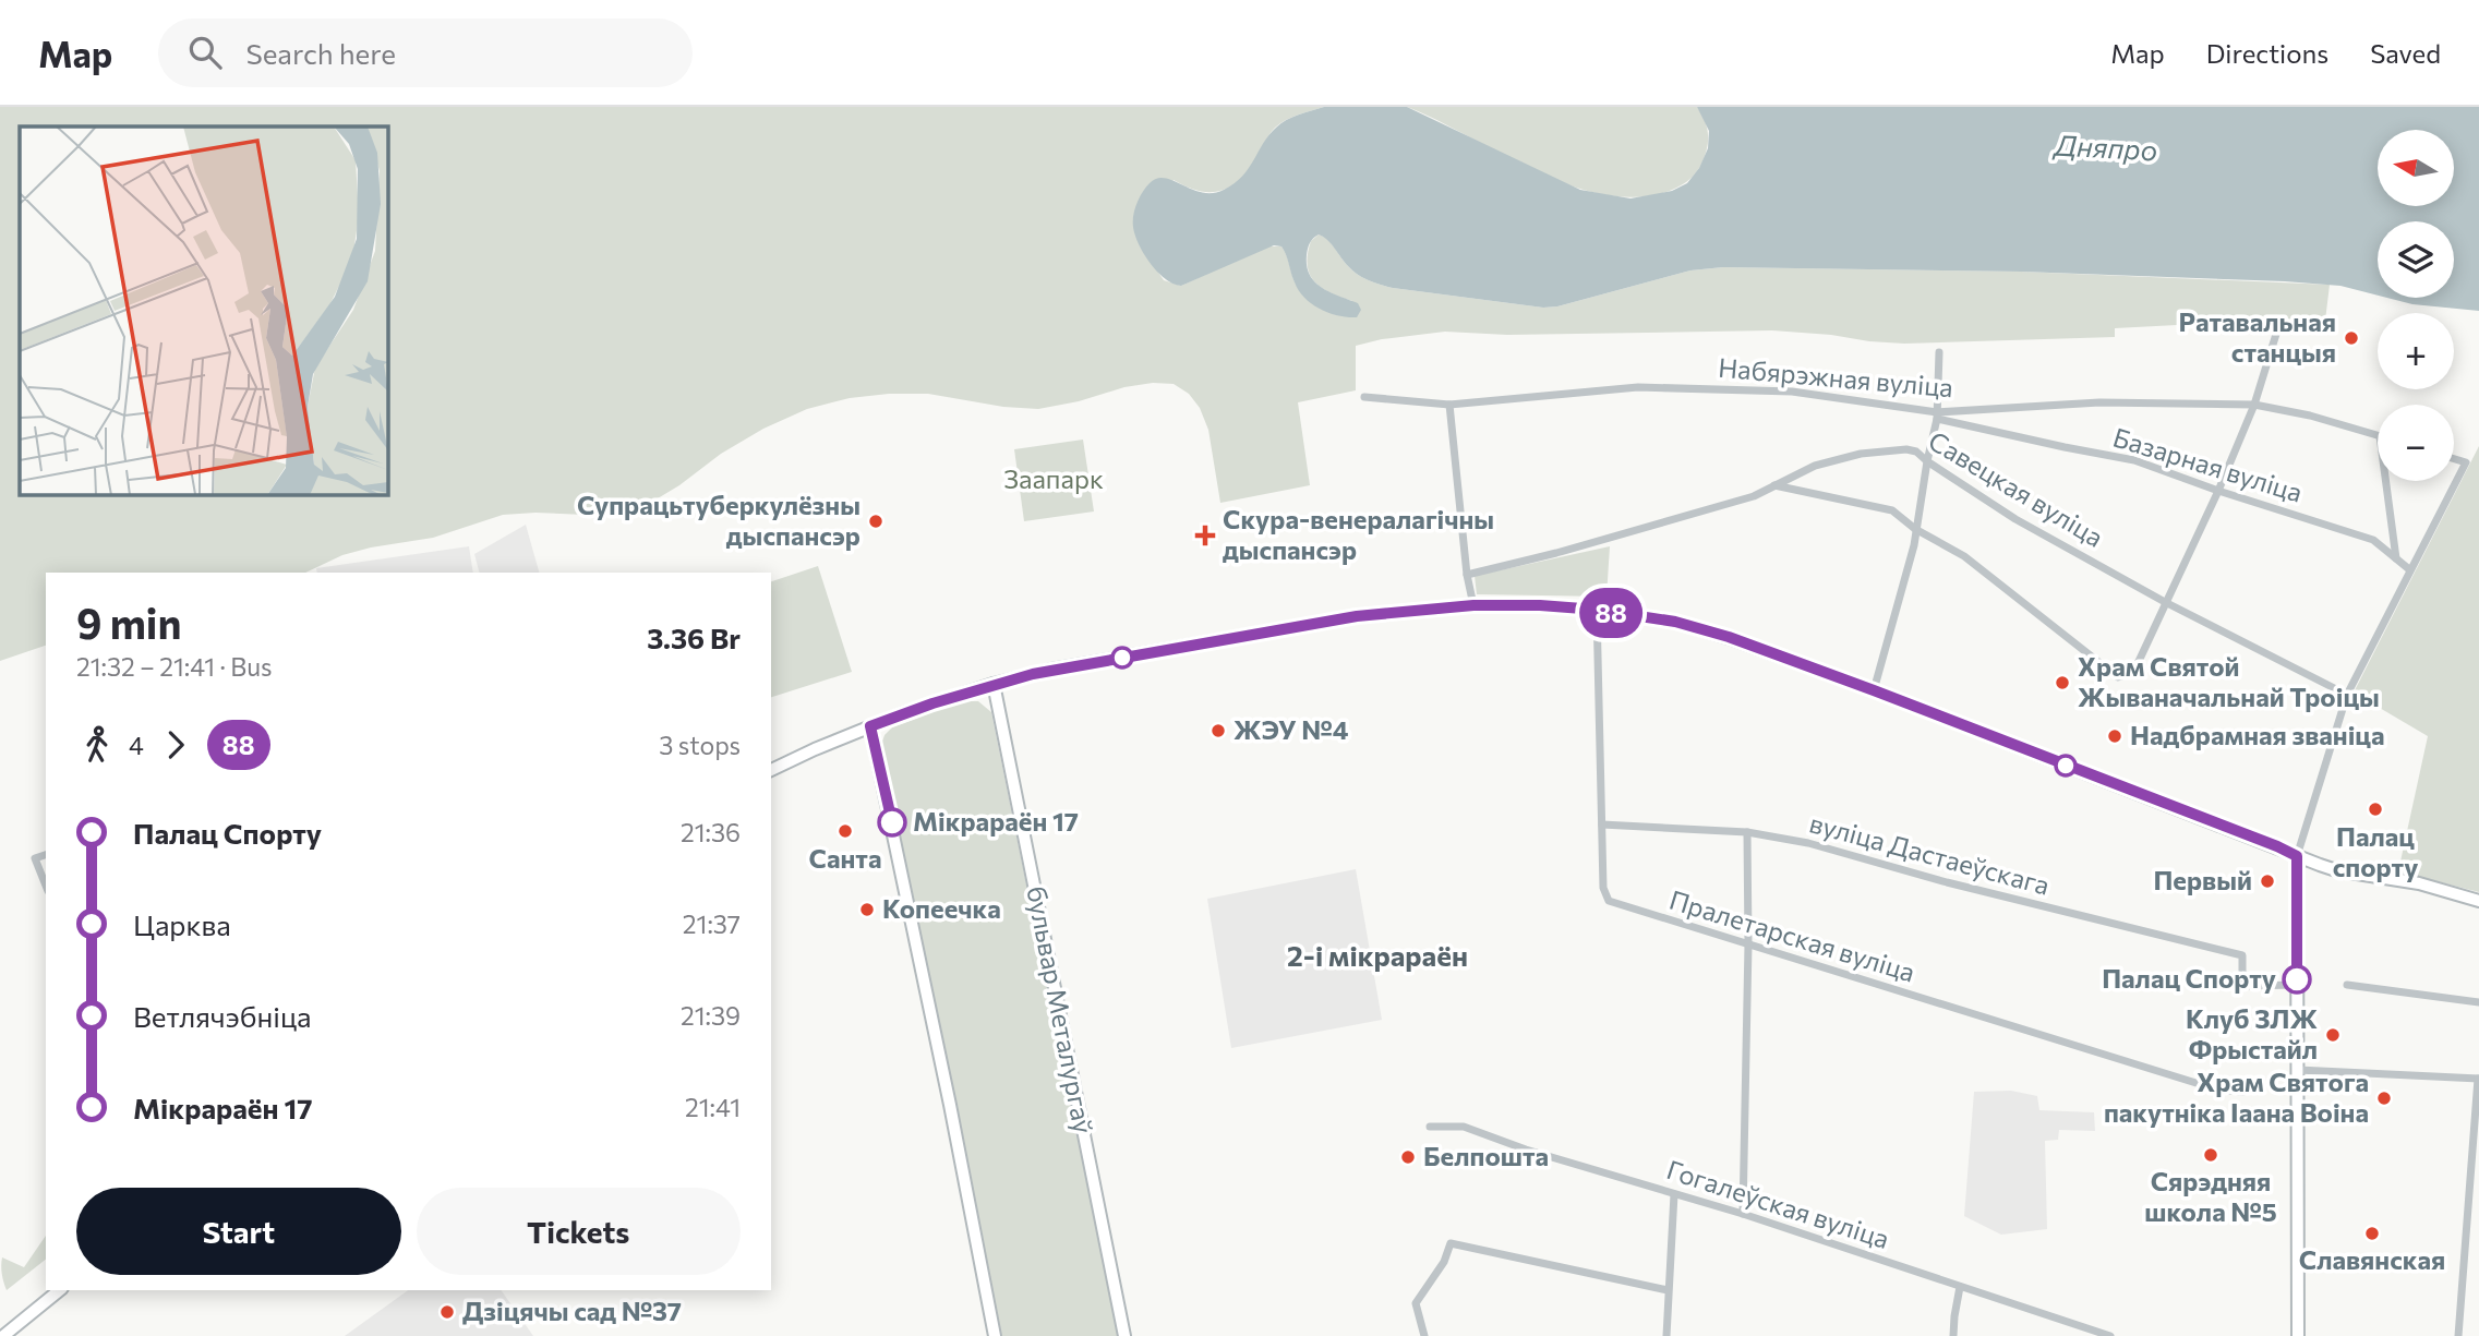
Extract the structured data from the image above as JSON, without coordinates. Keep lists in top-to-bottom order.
{
  "streets": {
    "main road": ["бульвар Металургаў"],
    "street": [
      "Набярэжная вуліца",
      "Базарная вуліца",
      "Савецкая вуліца",
      "вуліца Дастаеўскага",
      "Пралетарская вуліца",
      "Гогалеўская вуліца"
    ]
  },
  "crossings": [
    ["Набярэжная вуліца", "Базарная вуліца"],
    ["вуліца Дастаеўскага", "Пралетарская вуліца"]
  ],
  "districts": ["2-і мікрараён"],
  "water": ["Дняпро"],
  "parks": ["Заапарк"],
  "places": {
    "other": [
      "Ратавальная станцыя",
      "Супрацьтуберкулёзны дыспансэр",
      "Храм Святой Жываначальнай Троіцы",
      "ЖЭУ №4",
      "Надбрамная званіца",
      "Палац спорту",
      "Мікрараён 17",
      "Санта",
      "Первый",
      "Копеечка",
      "Палац Спорту",
      "Клуб ЗЛЖ Фрыстайл",
      "Храм Святога пакутніка Іаана Воіна",
      "Сярэдняя школа №5",
      "Белпошта",
      "Славянская",
      "Дзіцячы сад №37"
    ],
    "health": ["Скура-венералагічны дыспансэр"]
  },
  "lines": ["bus line 88"],
  "north": "left",
  "page": {
    "header": "Map",
    "search": "Search here",
    "nav": ["Map", "Directions", "Saved"],
    "on_map": "88",
    "map_buttons": ["+", "−"],
    "heading": ["9 min", "21:32 – 21:41 · Bus", "3.36 Br"],
    "legs": ["4", "88", "3 stops"],
    "list": [
      {
        "name": "Палац Спорту",
        "value": "21:36"
      },
      {
        "name": "Царква",
        "value": "21:37"
      },
      {
        "name": "Ветлячэбніца",
        "value": "21:39"
      },
      {
        "name": "Мікрараён 17",
        "value": "21:41"
      }
    ],
    "buttons": ["Start", "Tickets"]
  }
}
